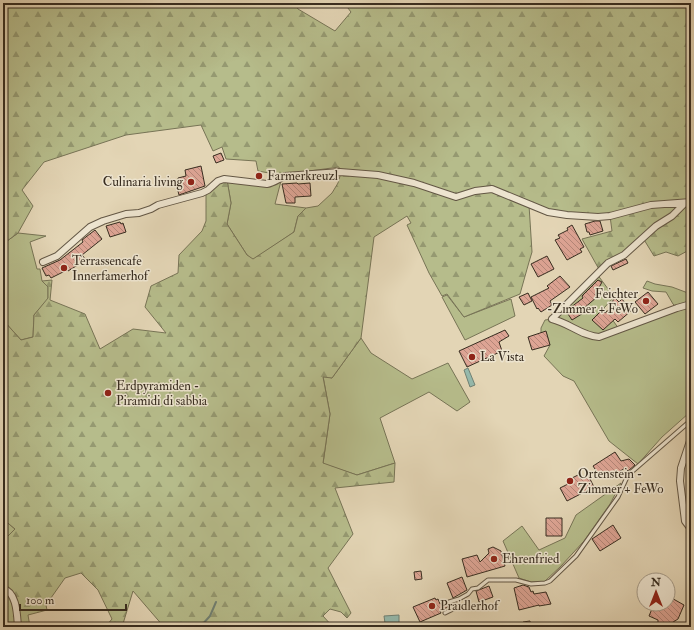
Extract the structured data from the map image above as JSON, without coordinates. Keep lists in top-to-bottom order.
{
  "places": [
    "Farmerkreuzl",
    "Culinaria living",
    "Terrassencafe Innerfamerhof",
    "Feichter -Zimmer + FeWo",
    "La Vista",
    "Erdpyramiden - Piramidi di sabbia",
    "Ortenstein - Zimmer + FeWo",
    "Ehrenfried",
    "Praidlerhof"
  ],
  "scale_bar": "100 m",
  "north": "top"
}
